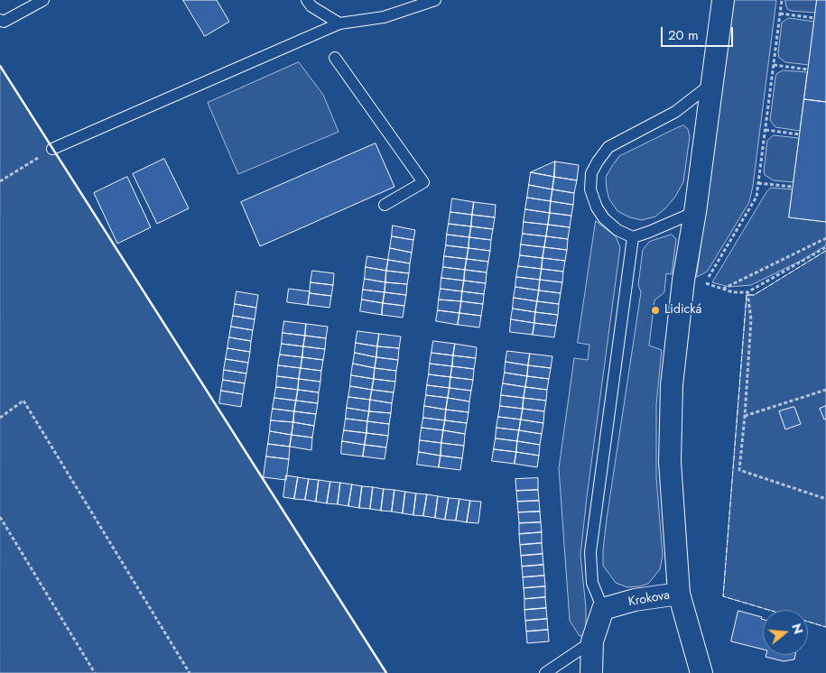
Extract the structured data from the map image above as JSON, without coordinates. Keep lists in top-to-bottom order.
{
  "streets": {
    "street": ["Krokova"]
  },
  "places": ["Lidická"],
  "scale_bar": "20 m",
  "north": "right"
}
